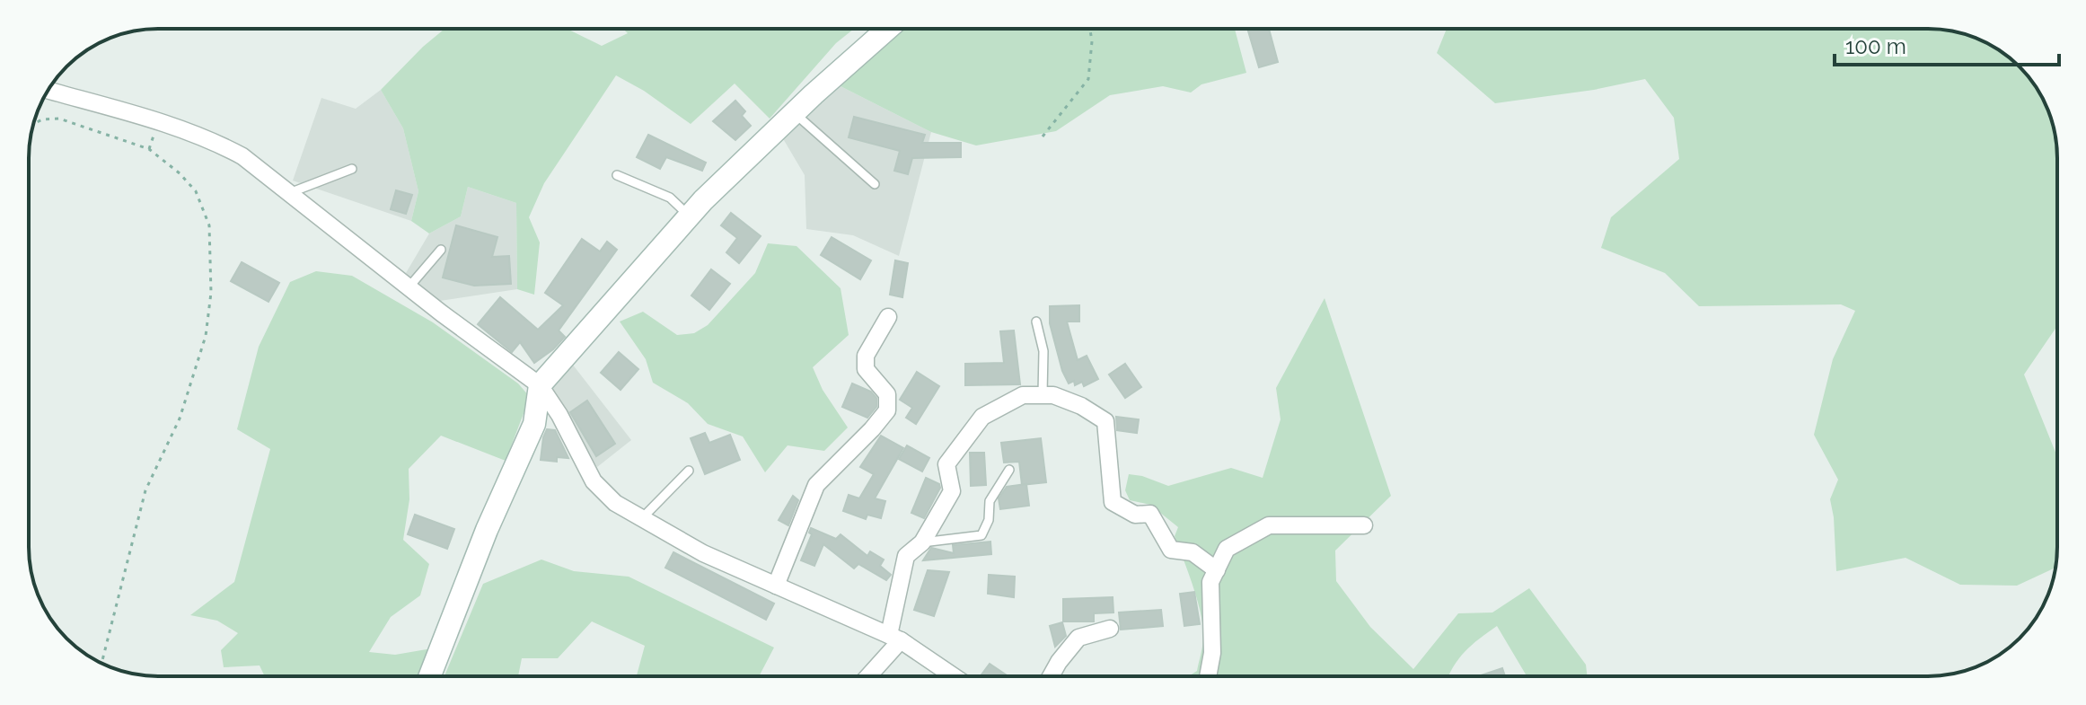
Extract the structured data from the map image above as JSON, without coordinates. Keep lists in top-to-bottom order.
{
  "scale_bar": "100 m"
}
